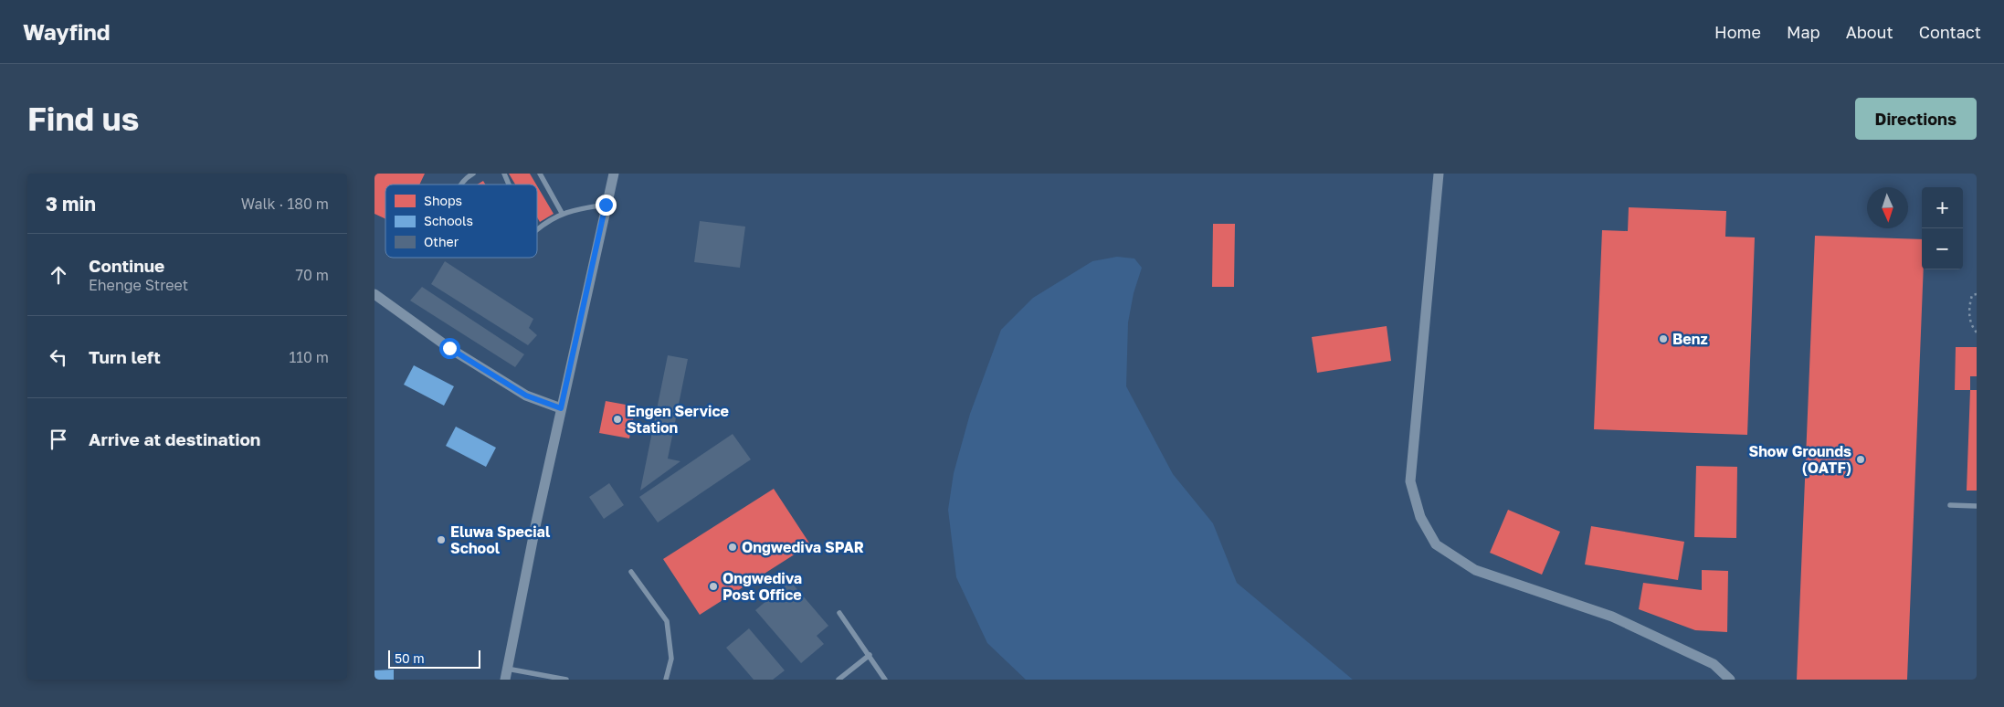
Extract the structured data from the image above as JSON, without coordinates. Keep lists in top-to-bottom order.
{
  "places": [
    "Benz",
    "Engen Service Station",
    "Show Grounds (OATF)",
    "Eluwa Special School",
    "Ongwediva SPAR",
    "Ongwediva Post Office"
  ],
  "legend": ["Shops", "Schools", "Other"],
  "scale_bar": "50 m",
  "north": "bottom",
  "page": {
    "header": "Wayfind",
    "nav": [
      "Home",
      "Map",
      "About",
      "Contact"
    ],
    "buttons": "Directions",
    "title": "Find us",
    "heading": ["3 min", "Walk · 180 m"],
    "map_buttons": ["+", "−"],
    "list": [
      ["Continue", "Ehenge Street", "70 m"],
      ["Turn left", "110 m"],
      "Arrive at destination"
    ],
    "scale": "50 m"
  }
}
